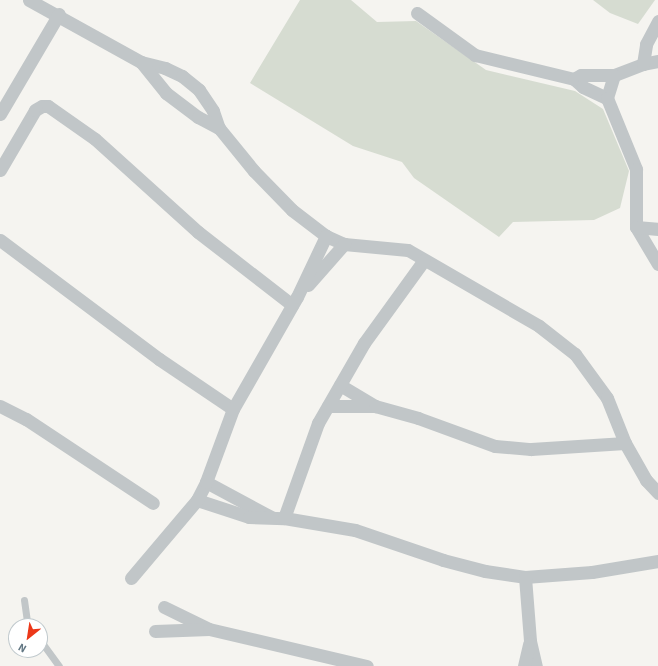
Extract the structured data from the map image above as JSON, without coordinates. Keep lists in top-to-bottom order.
{
  "north": "bottom left"
}
